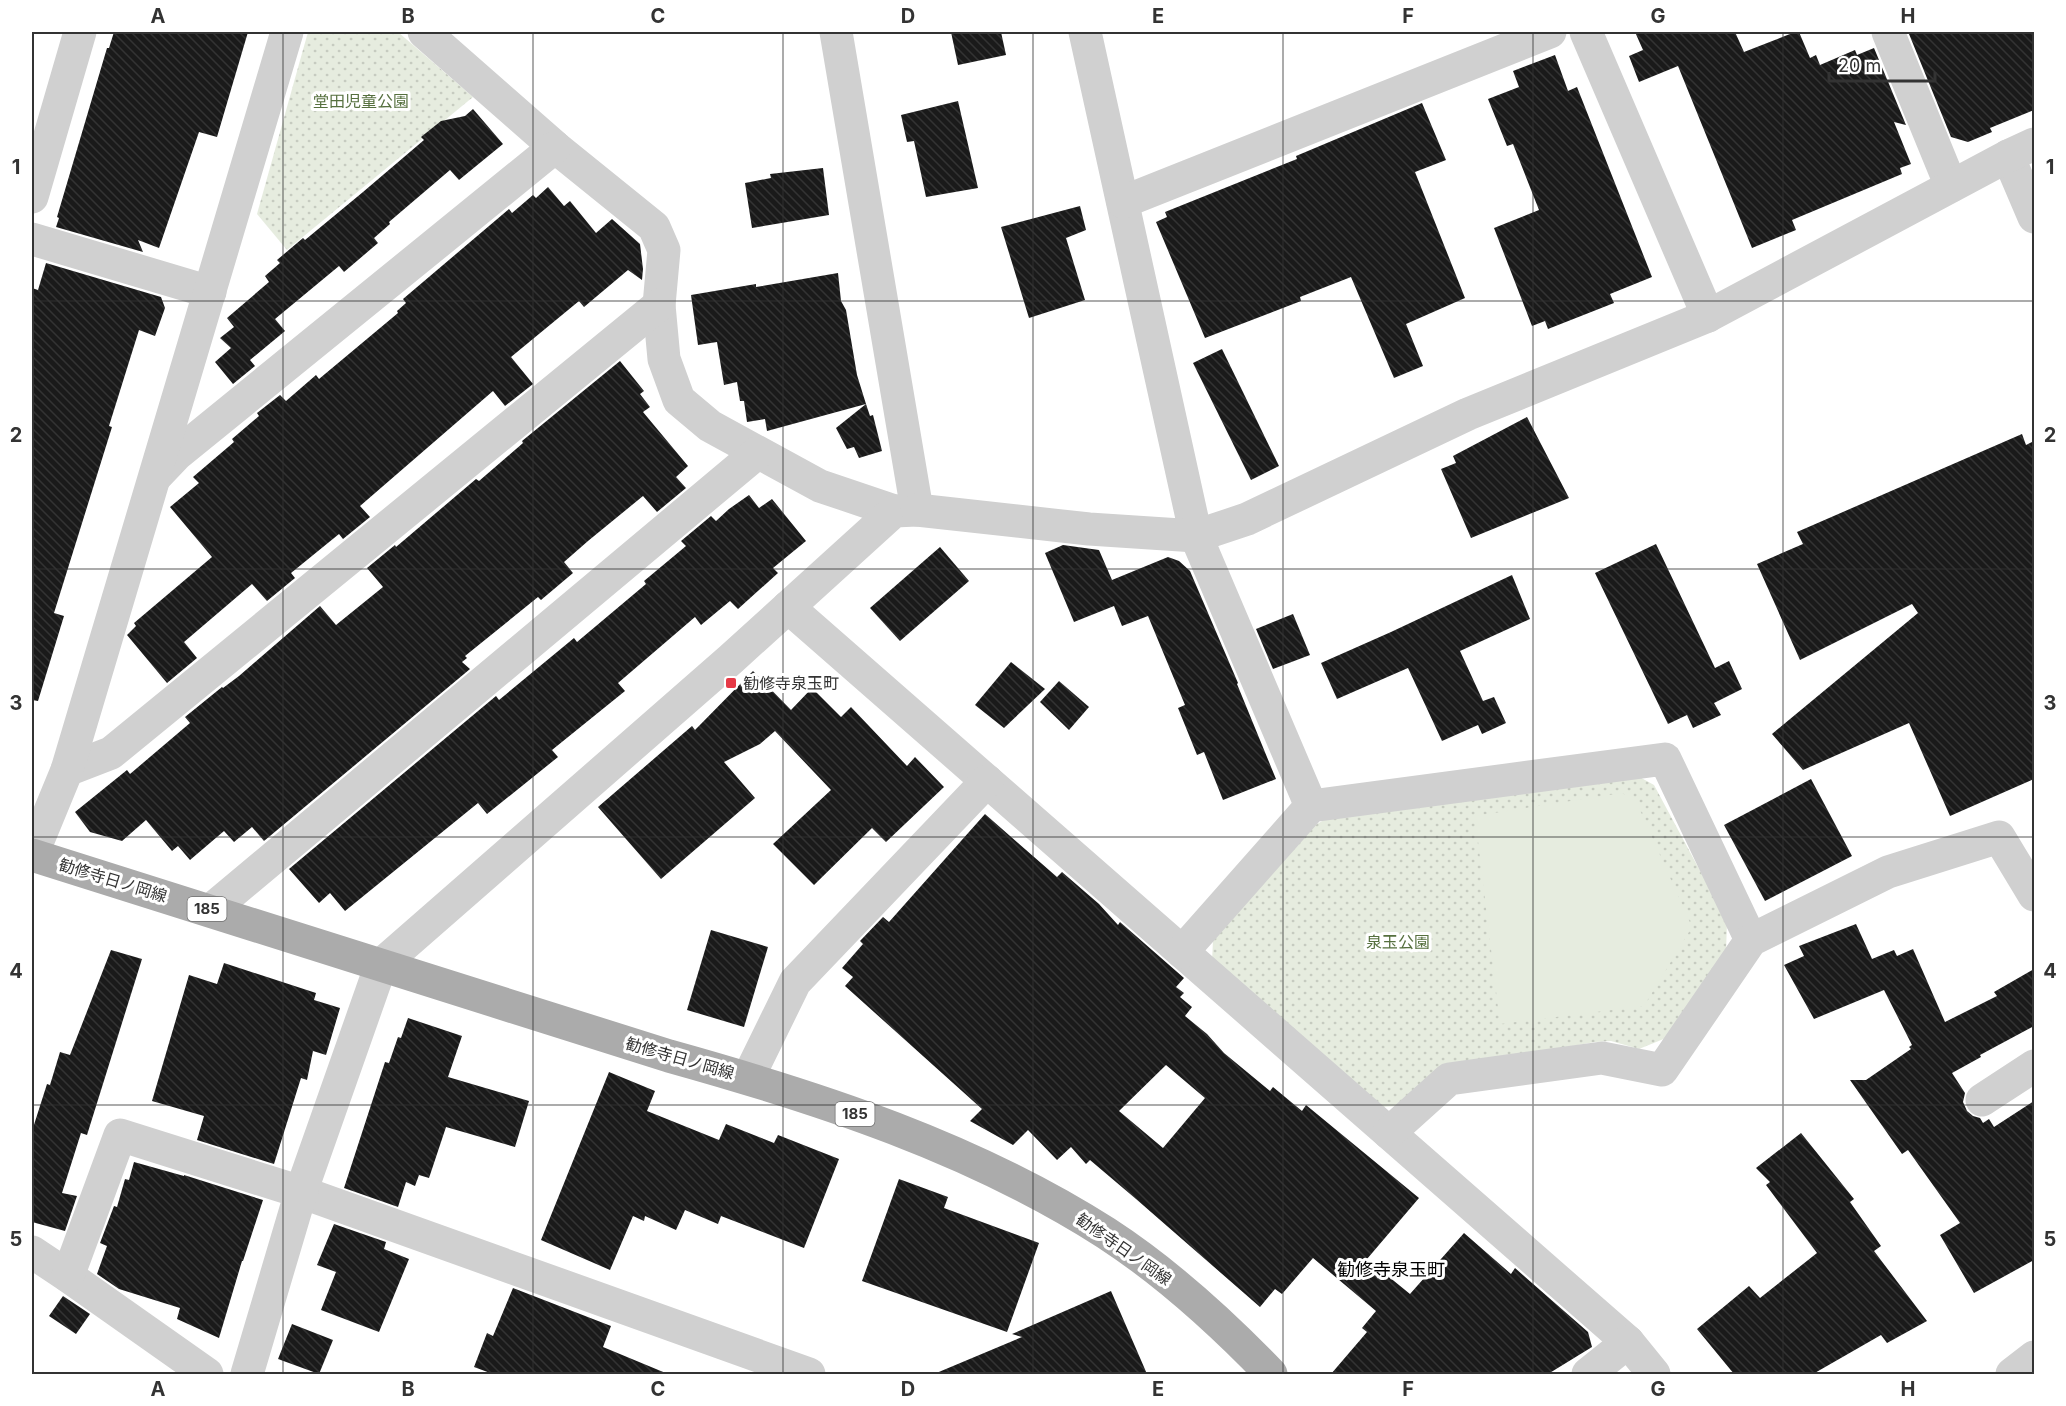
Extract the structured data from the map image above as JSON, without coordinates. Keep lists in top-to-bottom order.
{
  "streets": {
    "main road": ["勧修寺日ノ岡線", "185"]
  },
  "districts": ["勧修寺泉玉町"],
  "parks": ["堂田児童公園", "泉玉公園"],
  "places": {
    "transit": ["勧修寺泉玉町"]
  },
  "scale_bar": "20 m",
  "grid": {
    "columns": [
      "A",
      "B",
      "C",
      "D",
      "E",
      "F",
      "G",
      "H"
    ],
    "rows": [
      "1",
      "2",
      "3",
      "4",
      "5"
    ]
  }
}
